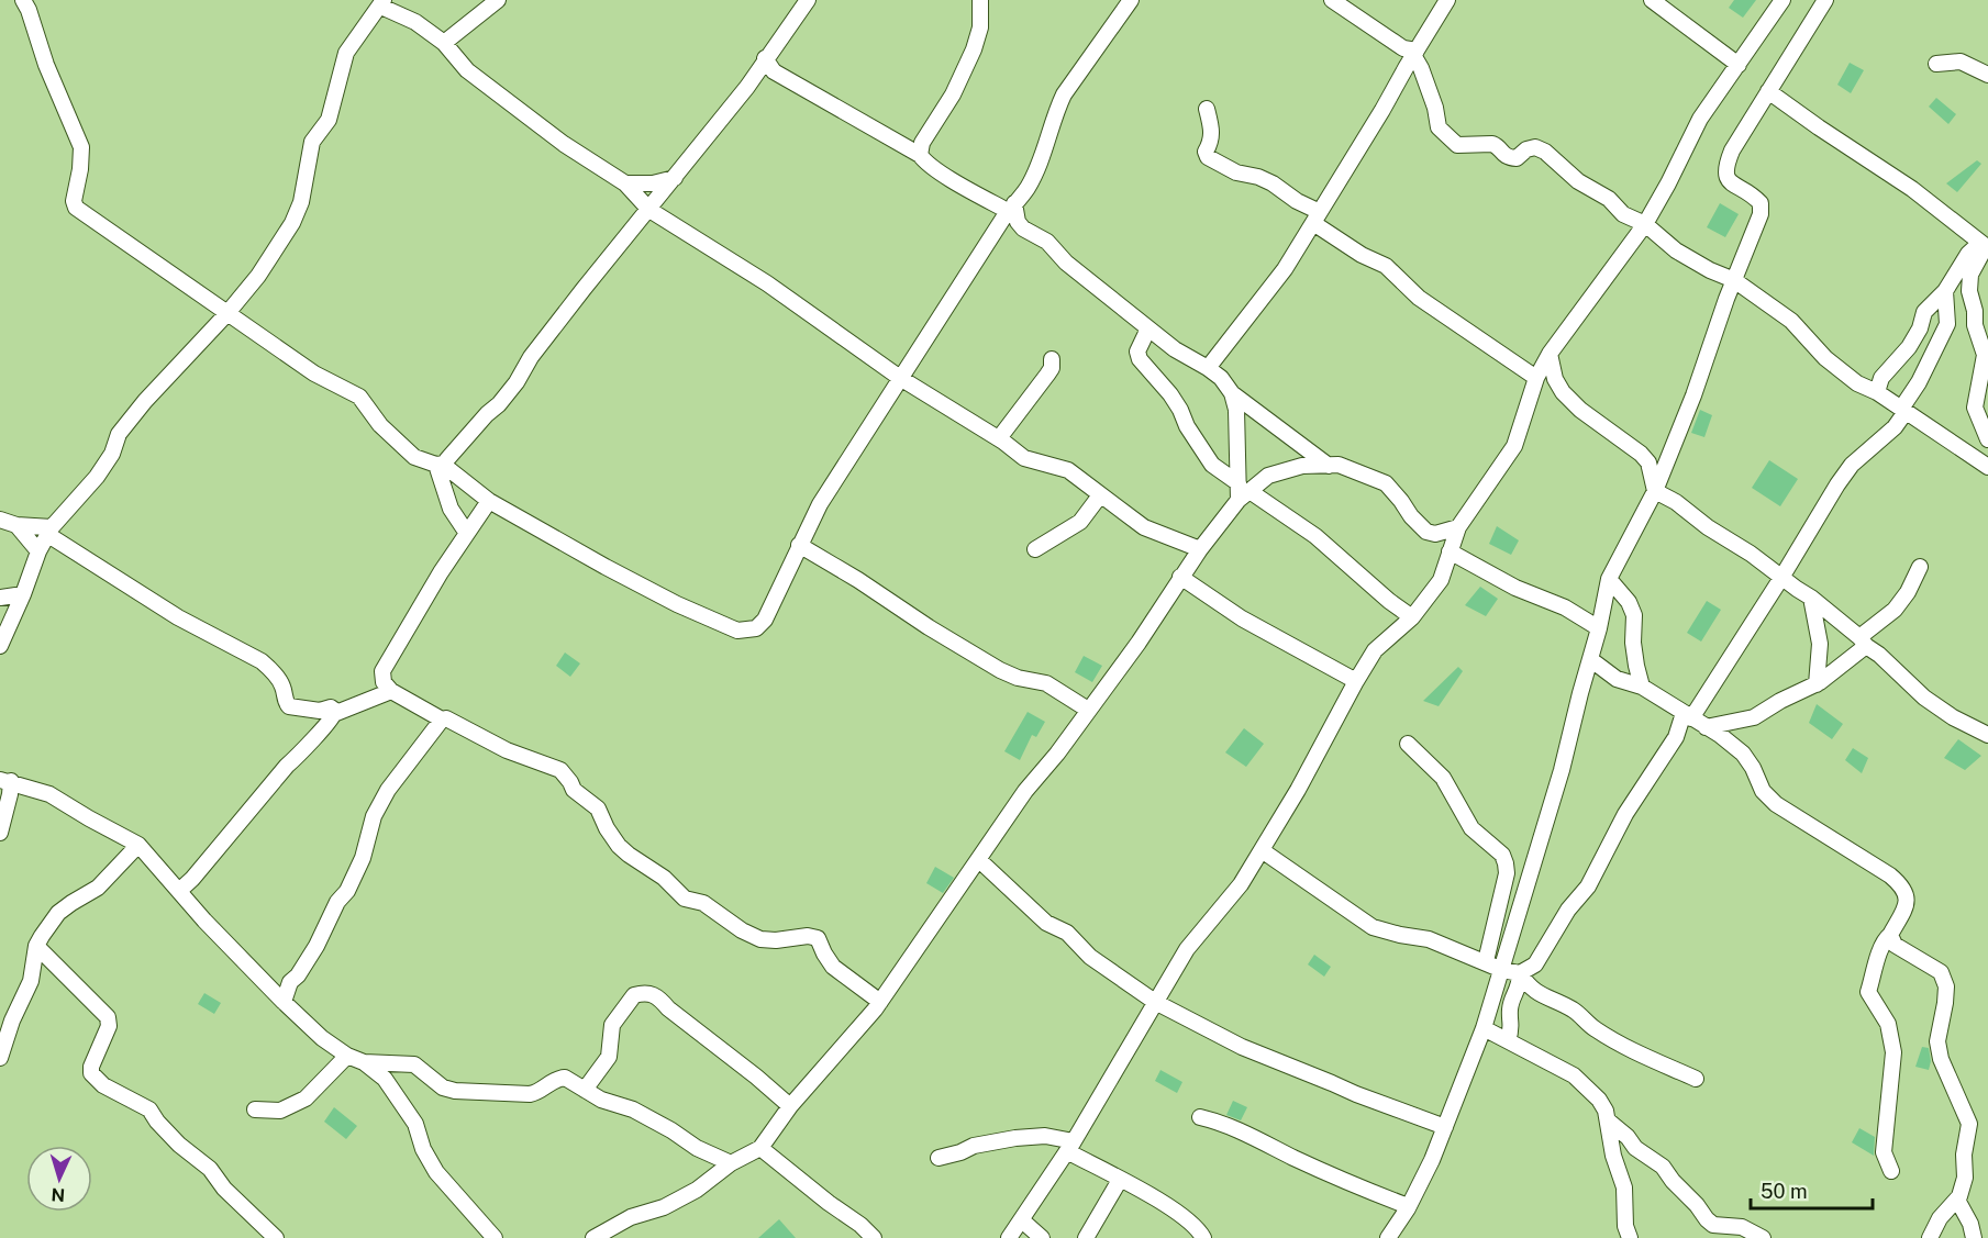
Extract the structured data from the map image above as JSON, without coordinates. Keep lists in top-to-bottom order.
{
  "scale_bar": "50 m",
  "north": "bottom"
}
